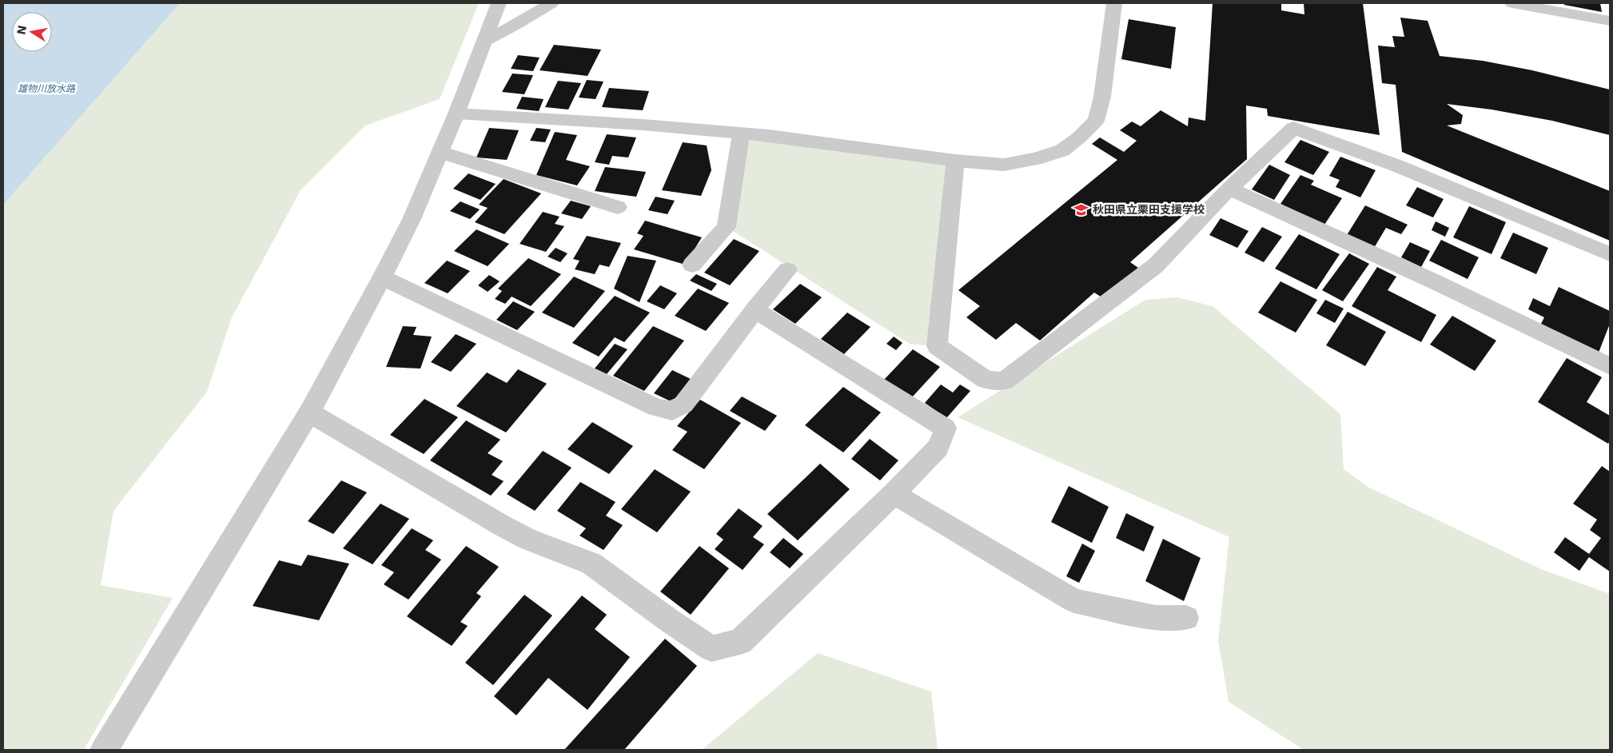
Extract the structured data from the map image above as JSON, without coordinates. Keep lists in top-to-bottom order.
{
  "water": ["雄物川放水路"],
  "places": {
    "school or university": ["秋田県立栗田支援学校"]
  },
  "north": "left"
}
